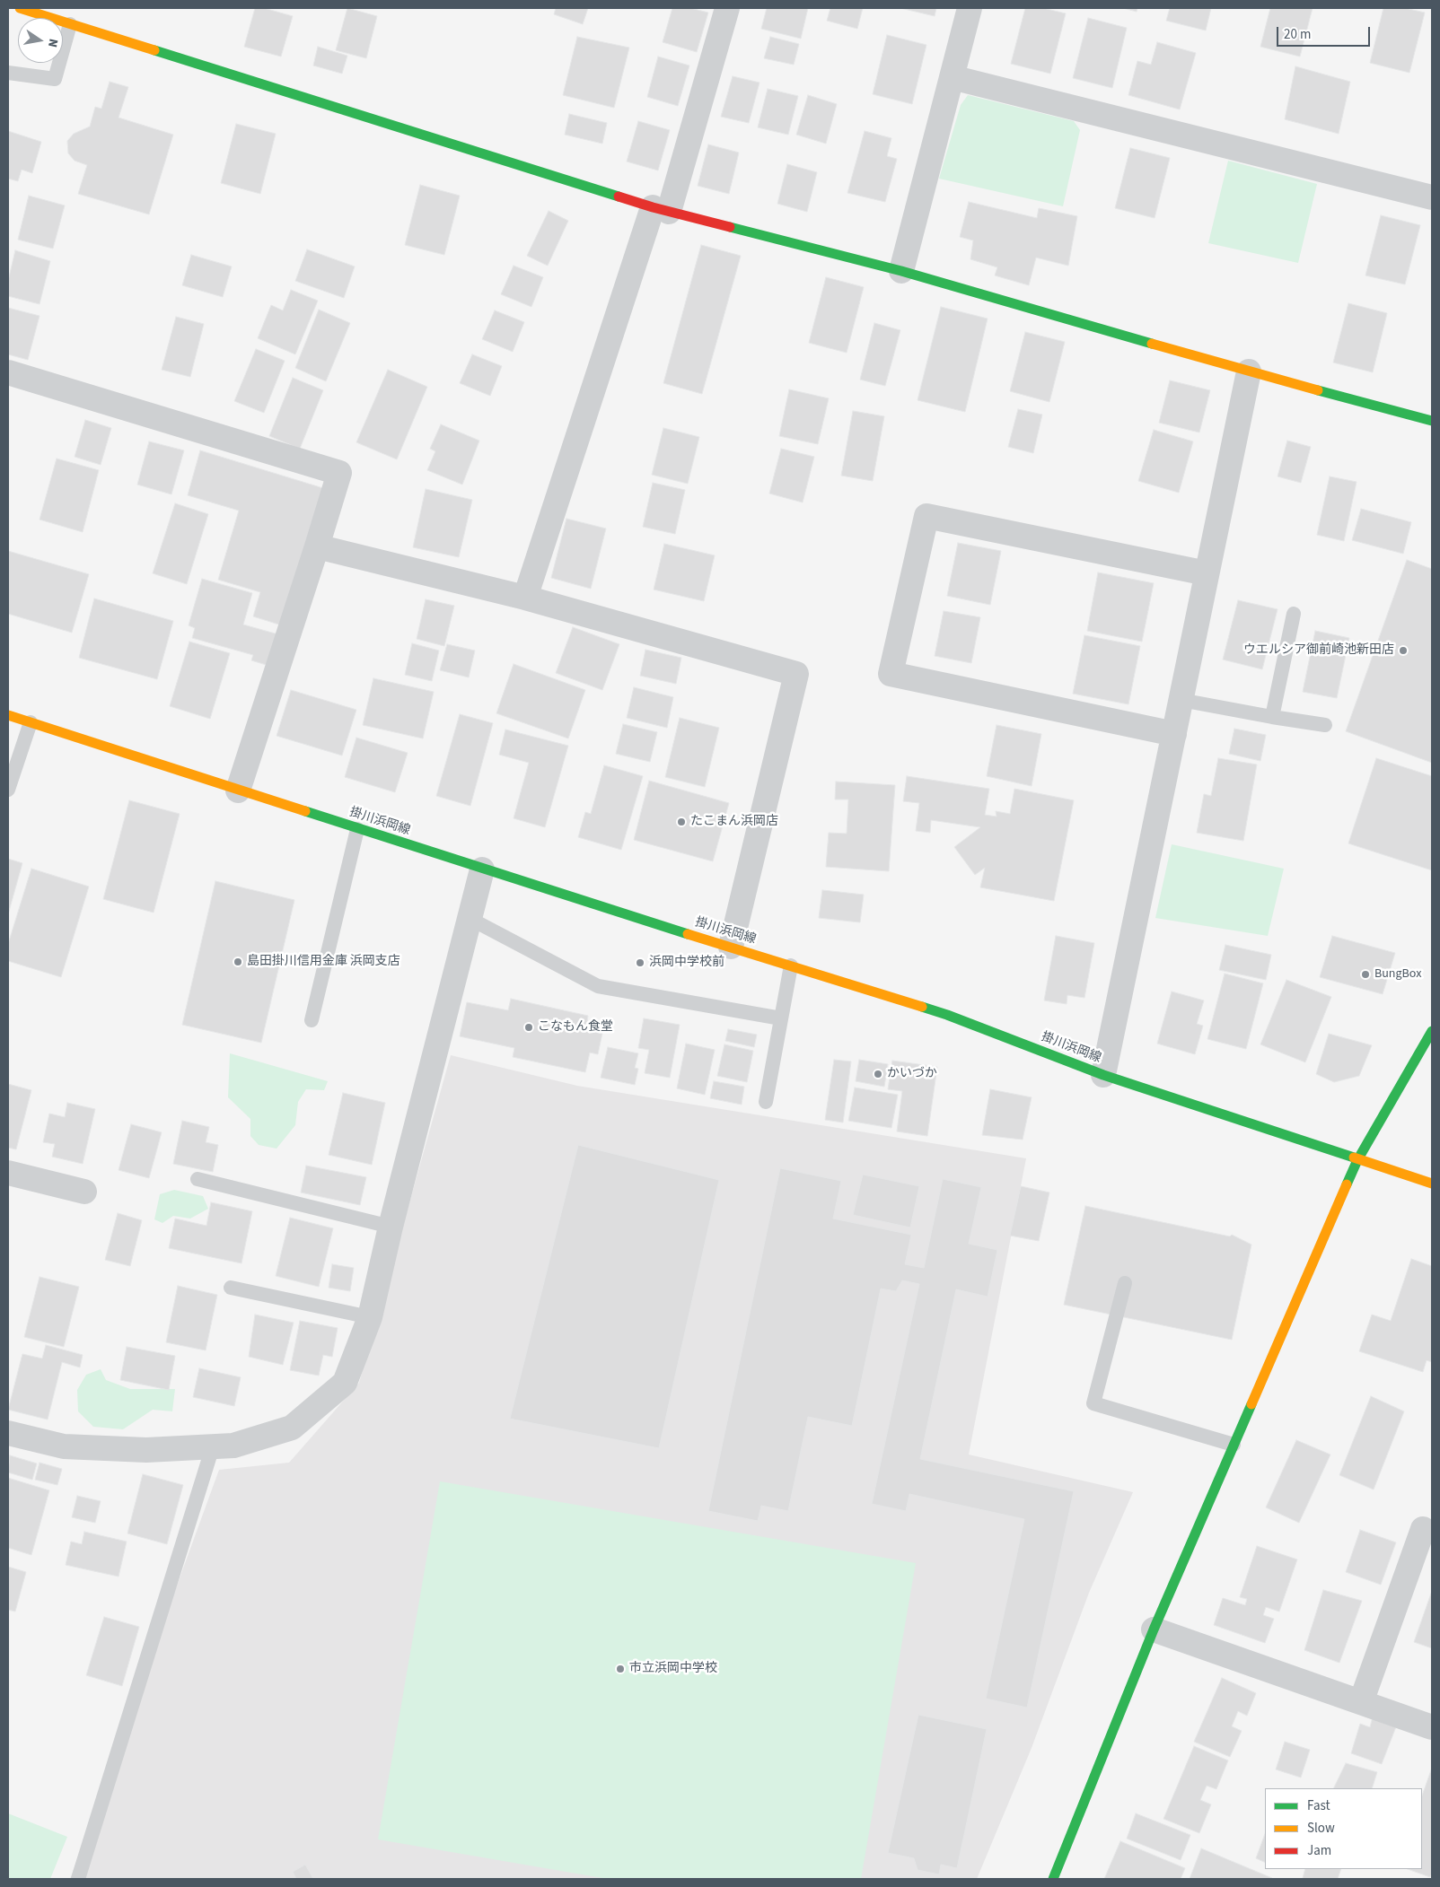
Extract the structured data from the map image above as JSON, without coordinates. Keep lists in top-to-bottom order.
{
  "streets": {
    "street": ["掛川浜岡線"]
  },
  "places": [
    "ウエルシア御前崎池新田店",
    "たこまん浜岡店",
    "島田掛川信用金庫 浜岡支店",
    "浜岡中学校前",
    "BungBox",
    "こなもん食堂",
    "かいづか",
    "市立浜岡中学校"
  ],
  "legend": ["Fast", "Slow", "Jam"],
  "scale_bar": "20 m",
  "north": "right"
}
